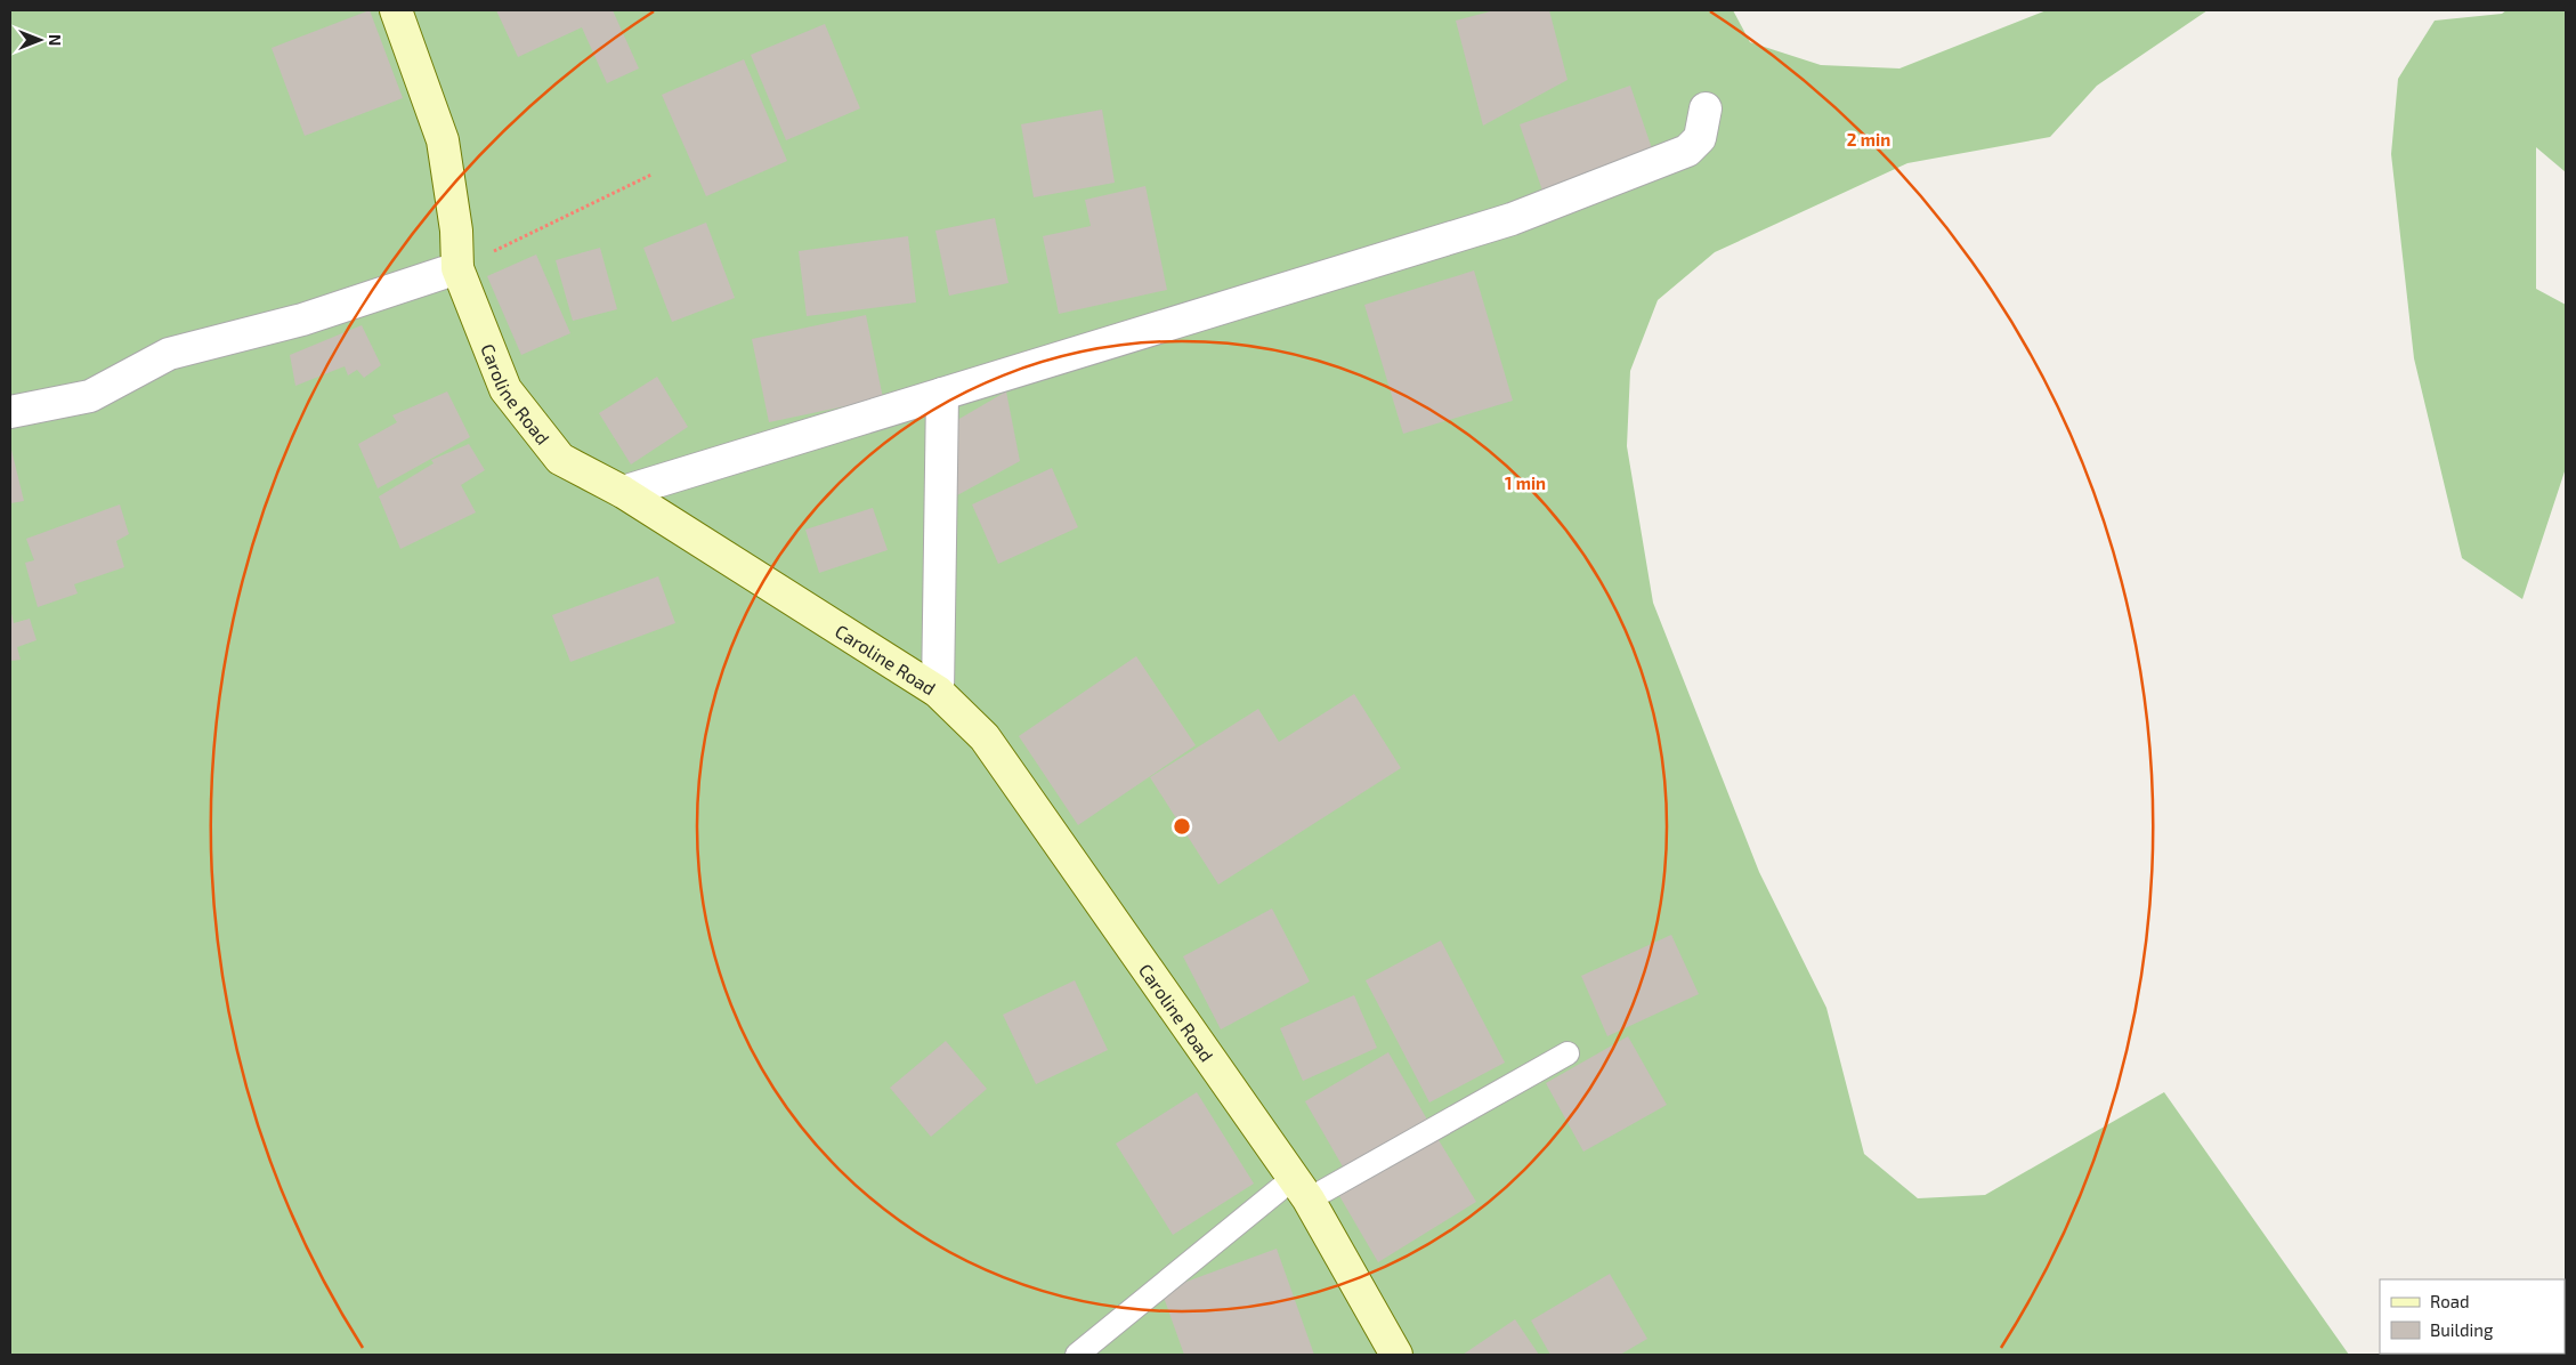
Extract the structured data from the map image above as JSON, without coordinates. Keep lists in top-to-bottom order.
{
  "streets": {
    "main road": ["Caroline Road"]
  },
  "legend": ["Road", "Building"],
  "north": "right",
  "rings": ["2 min", "1 min"]
}
